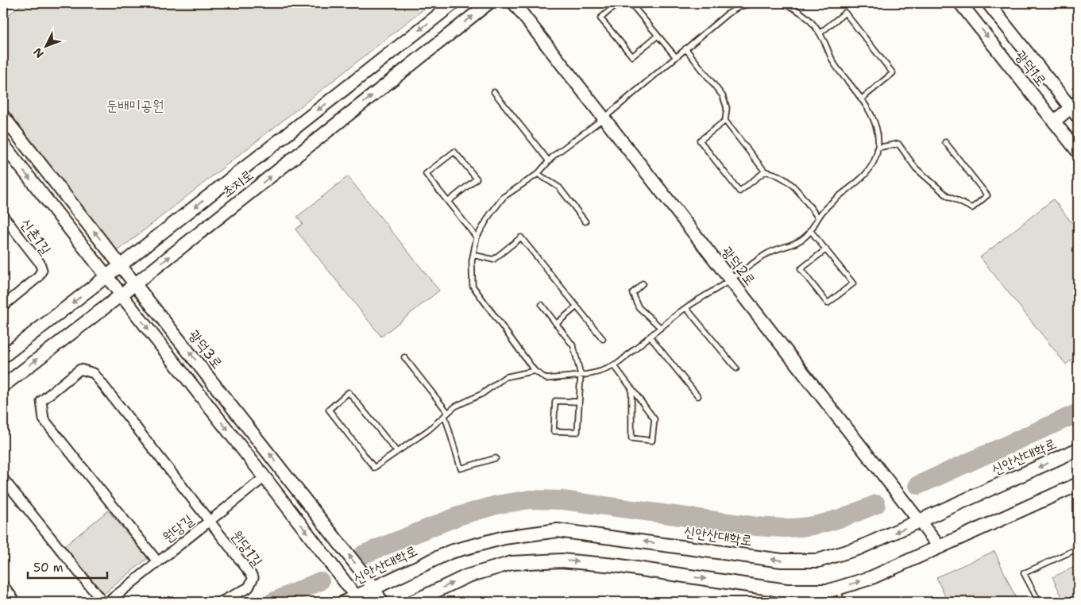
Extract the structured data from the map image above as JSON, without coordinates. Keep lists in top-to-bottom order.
{
  "streets": {
    "main road": ["신안산대학로"],
    "street": [
      "광덕1로",
      "초지로",
      "신촌1길",
      "광덕2로",
      "광덕3로",
      "원당길",
      "원당1길"
    ]
  },
  "crossings": [
    ["초지로", "광덕3로"],
    ["광덕2로", "신안산대학로"],
    ["광덕3로", "신안산대학로"],
    ["원당길", "원당1길"]
  ],
  "parks": ["둔배미공원"],
  "scale_bar": "50 m",
  "north": "bottom left"
}
